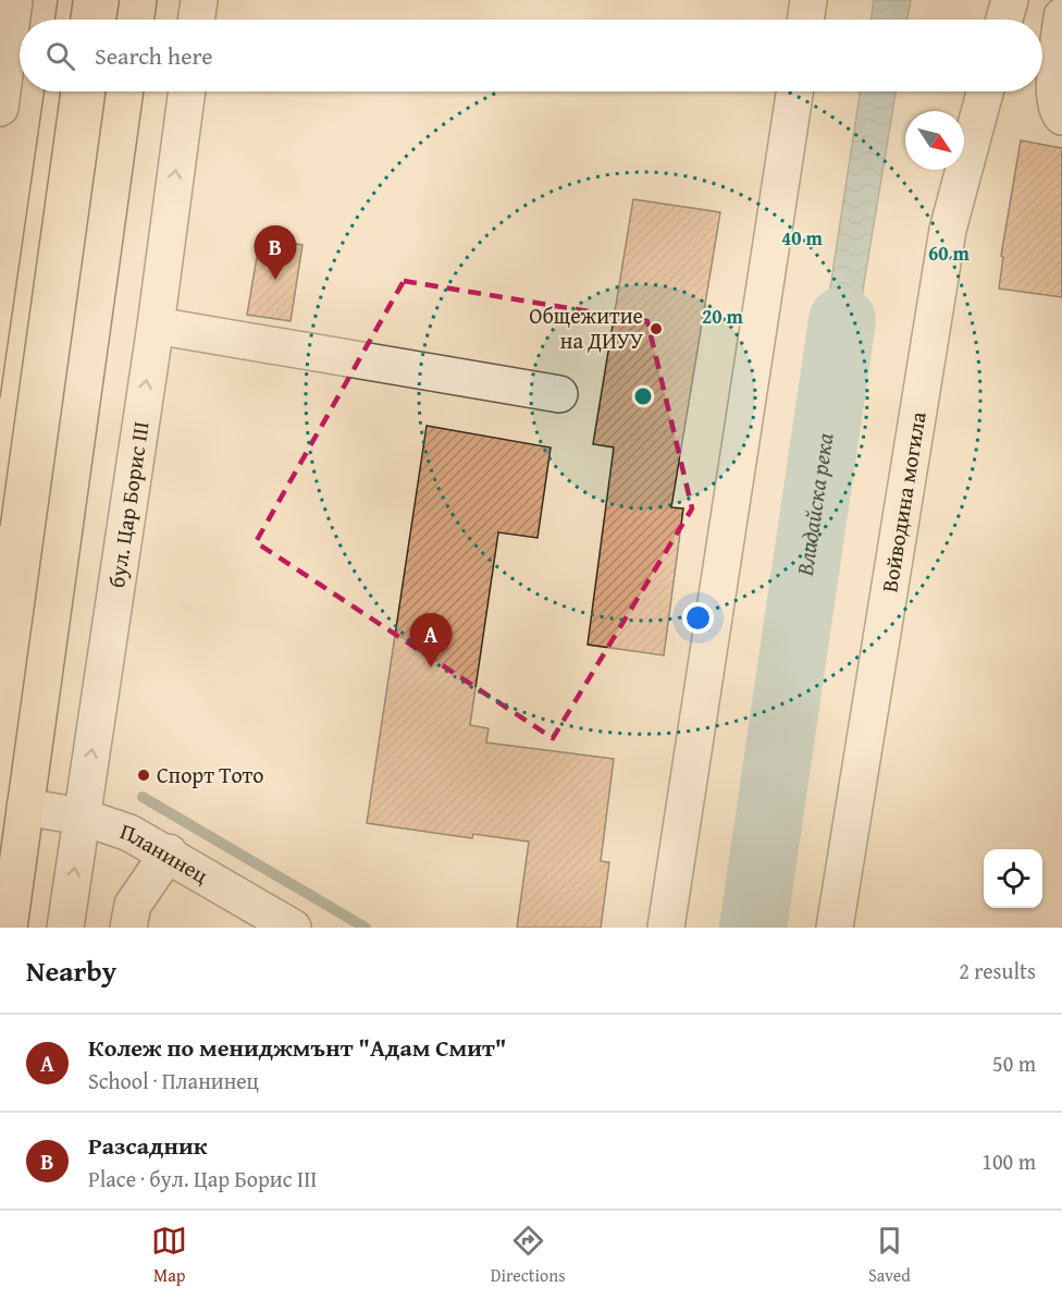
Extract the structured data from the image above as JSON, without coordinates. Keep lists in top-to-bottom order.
{
  "streets": {
    "street": ["Войводина могила", "бул. Цар Борис III", "Планинец"]
  },
  "crossings": [
    ["бул. Цар Борис III", "Планинец"]
  ],
  "one_way": ["бул. Цар Борис III"],
  "water": ["Владайска река"],
  "places": ["Общежитие на ДИУУ", "Спорт Тото"],
  "north": "bottom right",
  "page": {
    "search": "Search here",
    "pins": ["B", "A"],
    "heading": ["Nearby", "2 results"],
    "list": [
      {
        "mark": "A",
        "name": "Колеж по мениджмънт \"Адам Смит\"",
        "note": "School · Планинец",
        "value": "50 m"
      },
      {
        "mark": "B",
        "name": "Разсадник",
        "note": "Place · бул. Цар Борис III",
        "value": "100 m"
      }
    ],
    "nav": ["Map", "Directions", "Saved"]
  },
  "rings": ["40 m", "60 m", "20 m"]
}
